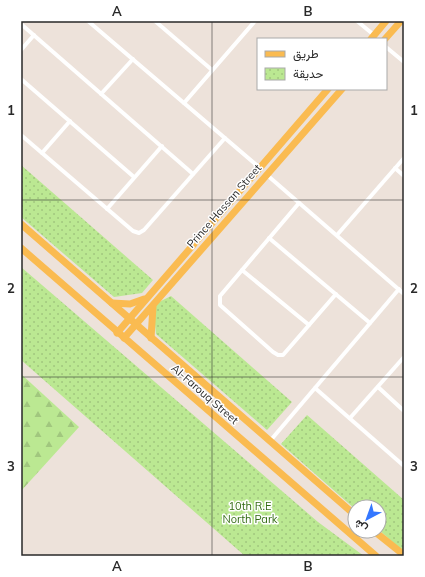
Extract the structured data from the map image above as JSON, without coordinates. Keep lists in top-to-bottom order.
{
  "streets": {
    "main road": ["Prince Hassan Street", "Al-Farouq Street"]
  },
  "crossings": [
    ["Prince Hassan Street", "Al-Farouq Street"]
  ],
  "parks": ["10th R.E North Park"],
  "legend": ["طريق", "حديقة"],
  "north": "bottom left",
  "grid": {
    "columns": ["A", "B"],
    "rows": ["1", "2", "3"]
  }
}
